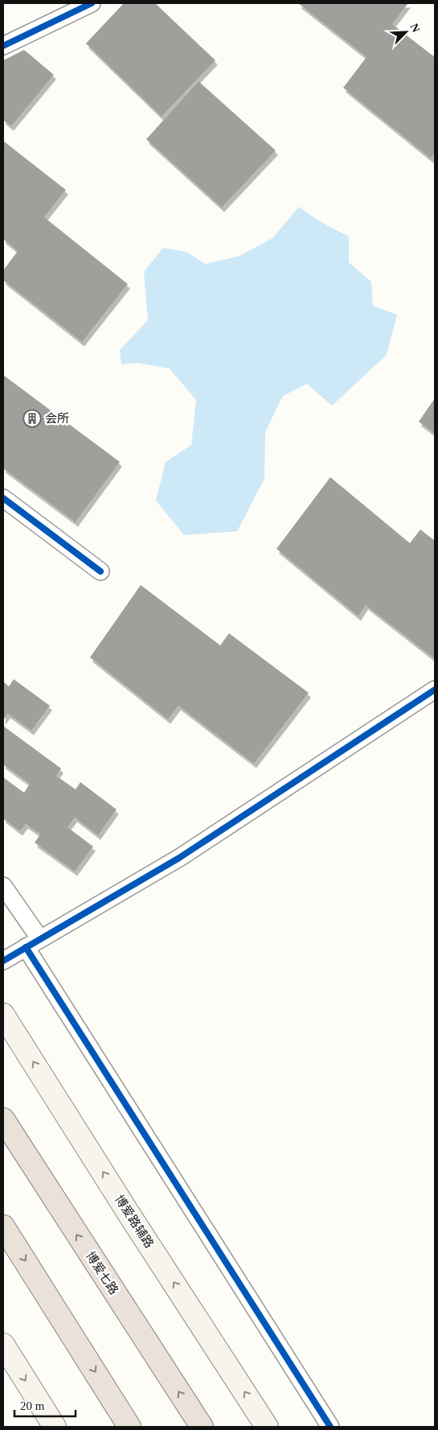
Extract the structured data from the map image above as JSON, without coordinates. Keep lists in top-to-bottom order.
{
  "streets": {
    "highway": ["博爱七路"],
    "street": ["博爱路辅路"]
  },
  "places": {
    "building": ["会所"]
  },
  "scale_bar": "20 m",
  "north": "top right"
}
